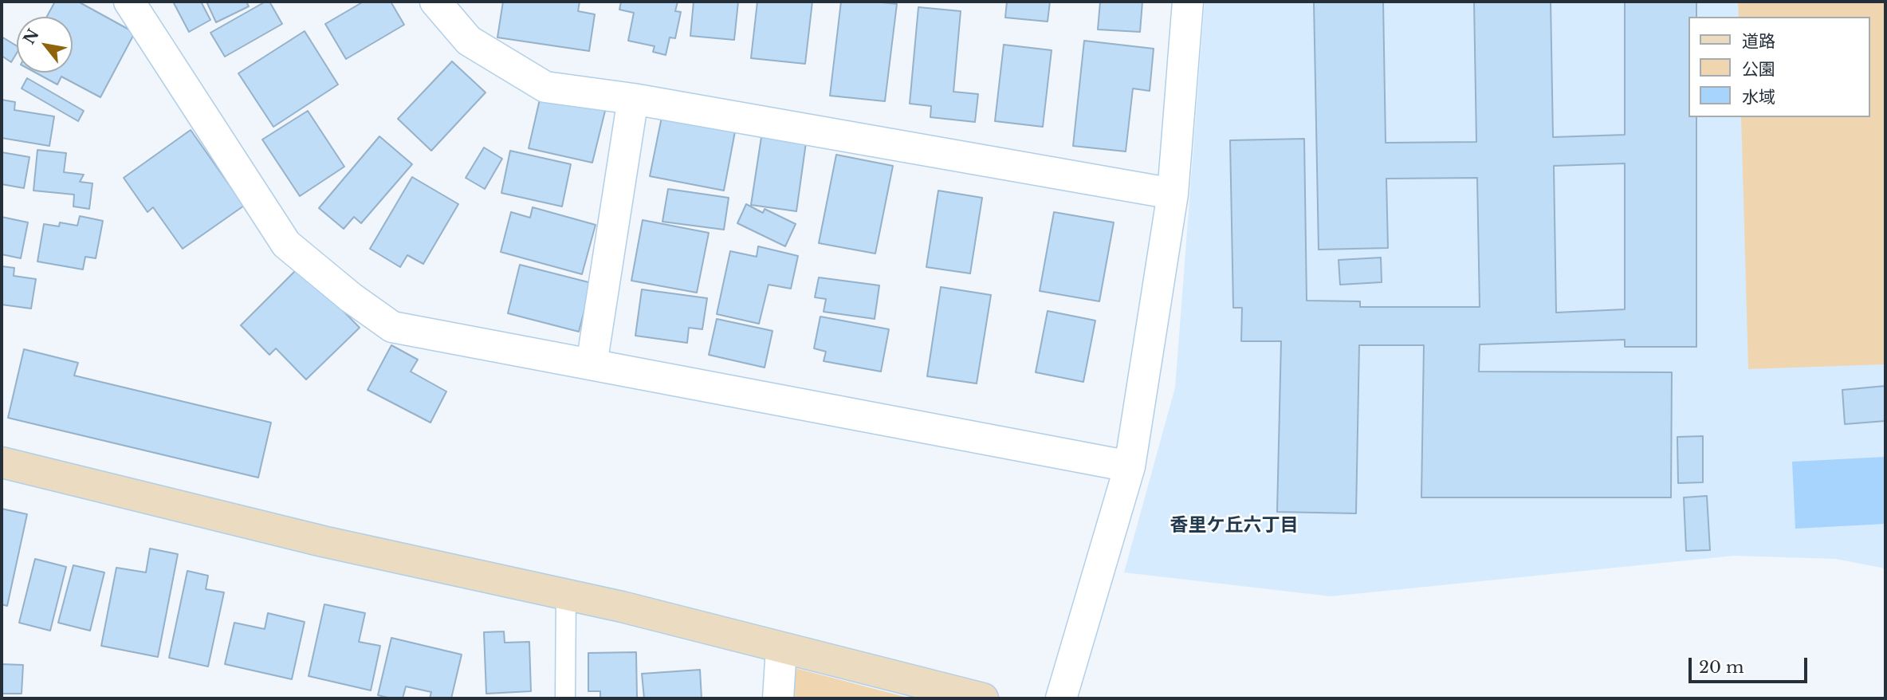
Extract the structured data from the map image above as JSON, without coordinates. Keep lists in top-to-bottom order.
{
  "districts": ["香里ケ丘六丁目"],
  "legend": ["道路", "公園", "水域"],
  "scale_bar": "20 m",
  "north": "top left"
}
